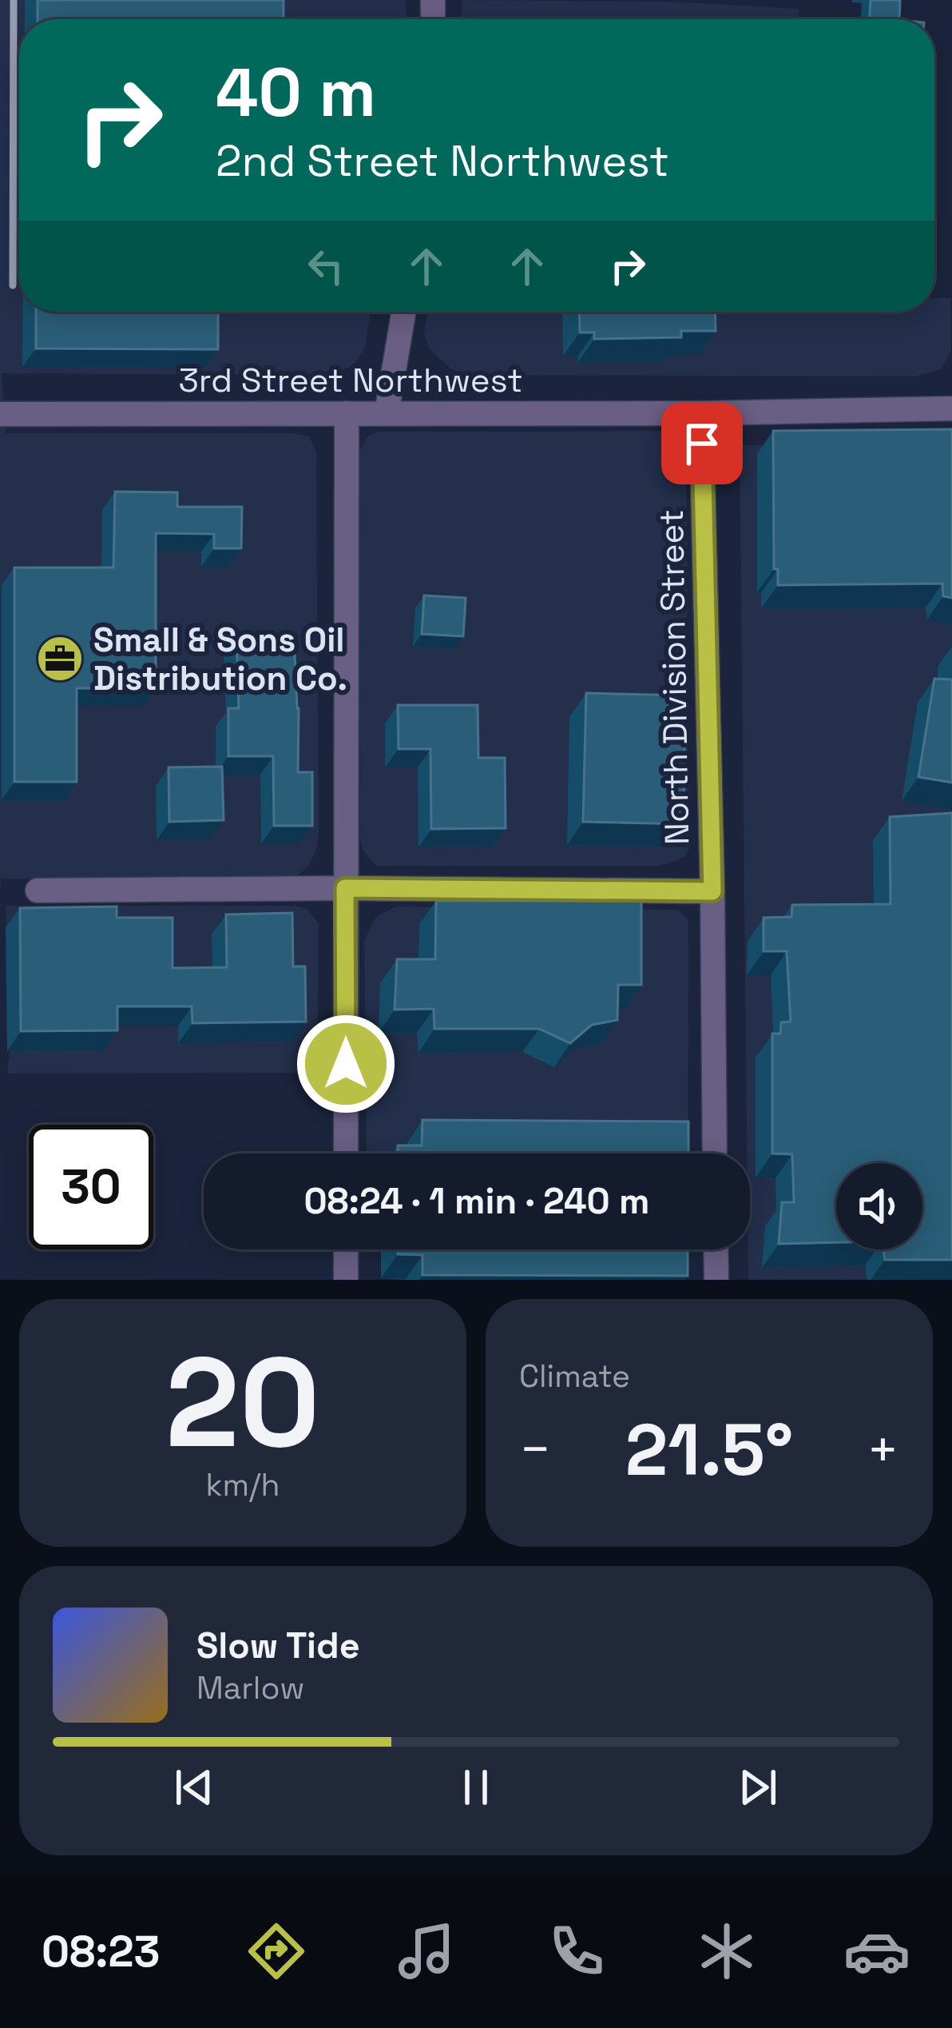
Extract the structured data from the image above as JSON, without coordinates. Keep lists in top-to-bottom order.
{
  "streets": {
    "street": ["3rd Street Northwest", "North Division Street"]
  },
  "crossings": [
    ["3rd Street Northwest", "North Division Street"]
  ],
  "places": {
    "office": ["Small & Sons Oil Distribution Co."]
  },
  "page": {
    "turn": ["40 m", "2nd Street Northwest"],
    "limit": "30",
    "trip": "08:24 · 1 min · 240 m",
    "tile": [
      ["20", "km/h"],
      "Climate"
    ],
    "heat": ["−", "21.5°", "+"],
    "song": ["Slow Tide", "Marlow"],
    "tabs": "08:23"
  }
}
